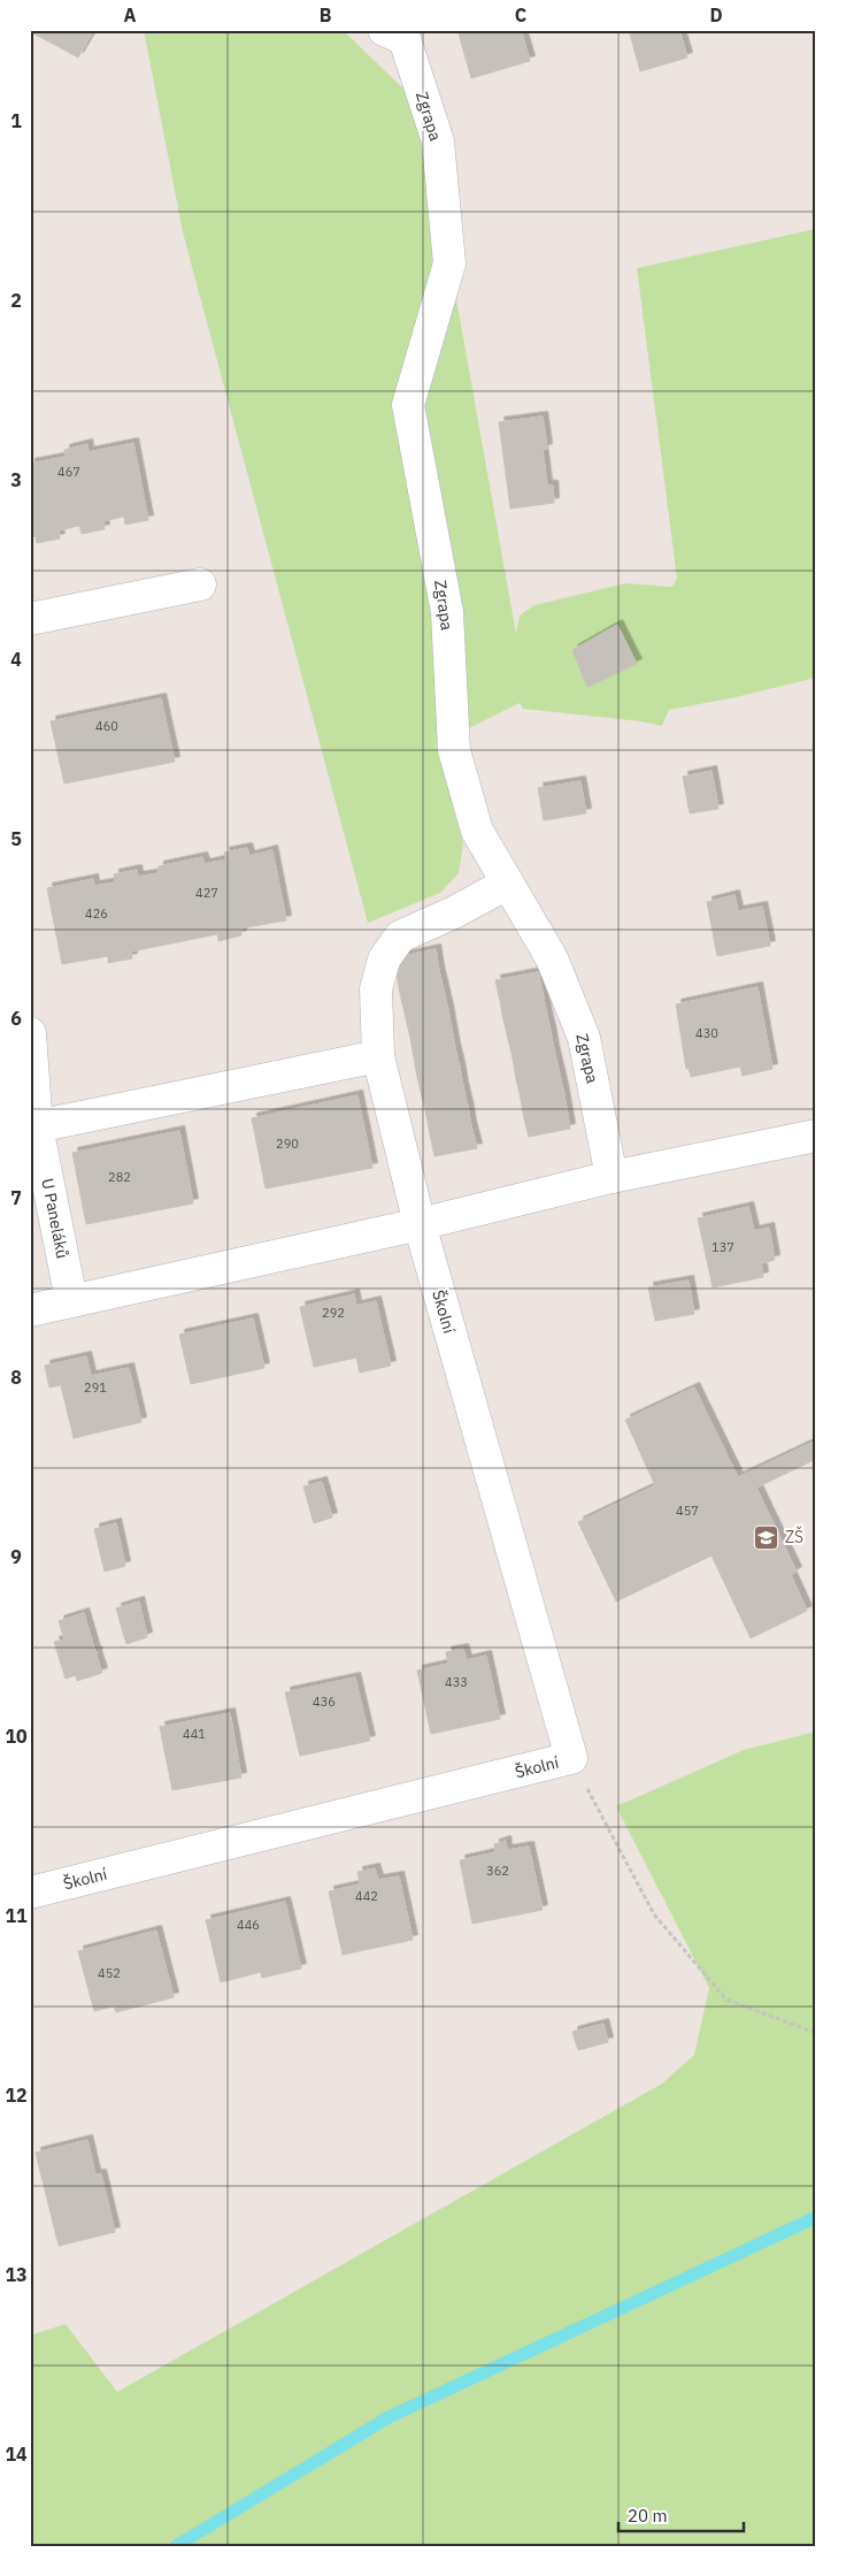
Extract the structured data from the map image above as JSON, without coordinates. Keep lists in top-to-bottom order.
{
  "streets": {
    "street": ["Zgrapa", "U Paneláků", "Školní"]
  },
  "crossings": [
    ["Zgrapa", "Školní"]
  ],
  "places": {
    "school or university": ["ZŠ"]
  },
  "house_numbers": [
    "467",
    "460",
    "427",
    "426",
    "430",
    "290",
    "282",
    "137",
    "292",
    "291",
    "457",
    "433",
    "436",
    "441",
    "362",
    "442",
    "446",
    "452"
  ],
  "scale_bar": "20 m",
  "grid": {
    "columns": [
      "A",
      "B",
      "C",
      "D"
    ],
    "rows": [
      "1",
      "2",
      "3",
      "4",
      "5",
      "6",
      "7",
      "8",
      "9",
      "10",
      "11",
      "12",
      "13",
      "14"
    ]
  }
}
